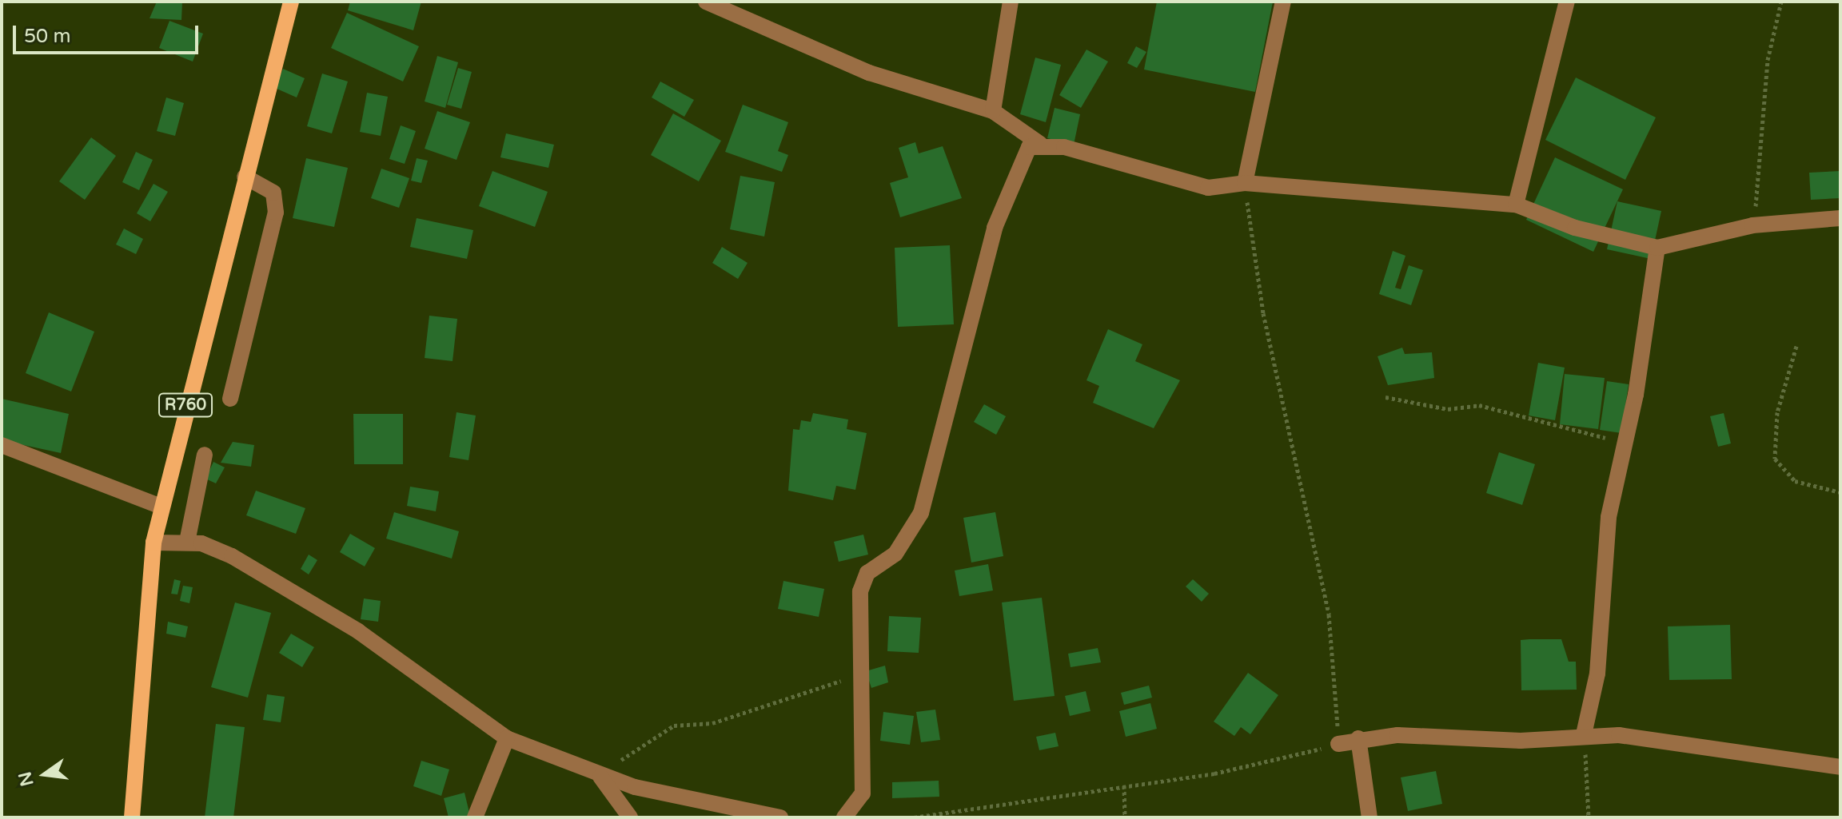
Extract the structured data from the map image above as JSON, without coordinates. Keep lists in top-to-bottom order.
{
  "streets": {
    "main road": ["R760"]
  },
  "scale_bar": "50 m",
  "north": "left"
}
